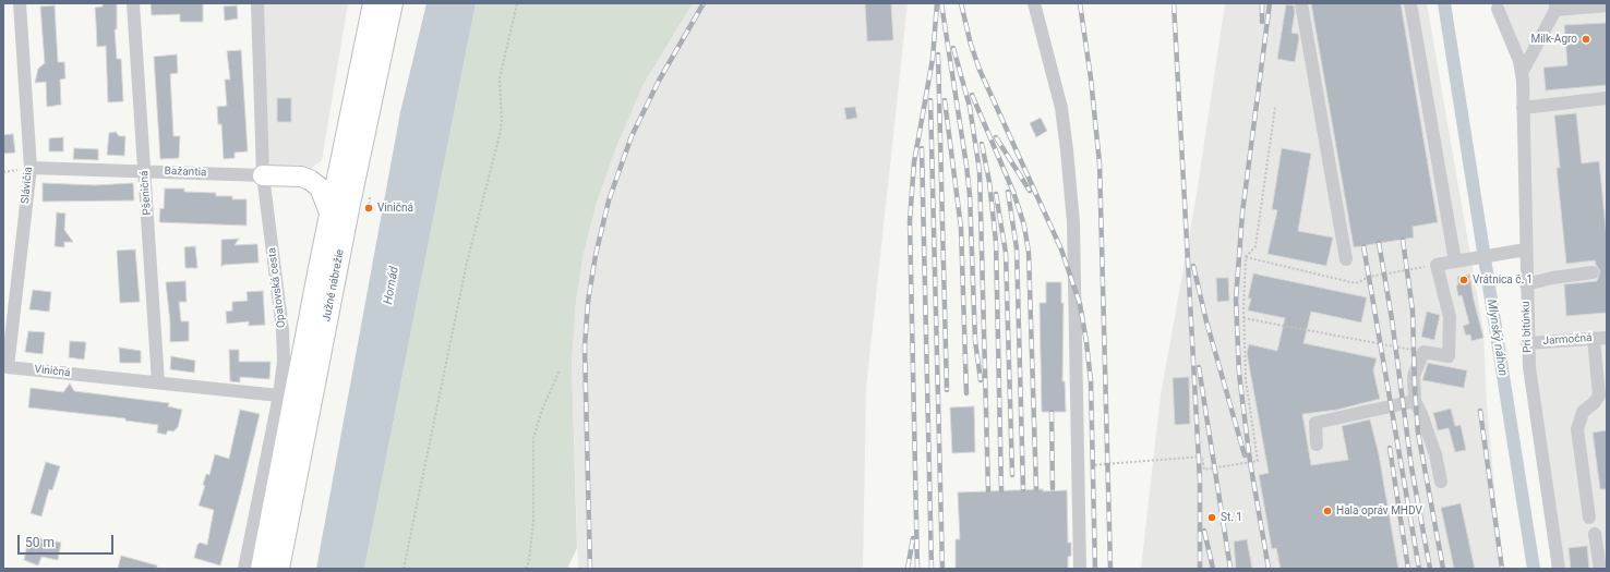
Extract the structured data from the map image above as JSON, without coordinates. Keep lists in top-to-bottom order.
{
  "streets": {
    "highway": ["Južné nábrežie"],
    "street": [
      "Bažantia",
      "Slávičia",
      "Pšeničná",
      "Opatovská cesta",
      "Pri bitúnku",
      "Jarmočná",
      "Viničná"
    ]
  },
  "crossings": [
    ["Bažantia", "Slávičia"],
    ["Bažantia", "Pšeničná"],
    ["Bažantia", "Opatovská cesta"],
    ["Slávičia", "Viničná"],
    ["Pšeničná", "Viničná"],
    ["Opatovská cesta", "Viničná"],
    ["Pri bitúnku", "Jarmočná"]
  ],
  "water": ["Hornád", "Mlynský náhon"],
  "places": [
    "Milk-Agro",
    "Viničná",
    "Vrátnica č. 1",
    "Hala opráv MHDV",
    "St. 1"
  ],
  "scale_bar": "50 m"
}
